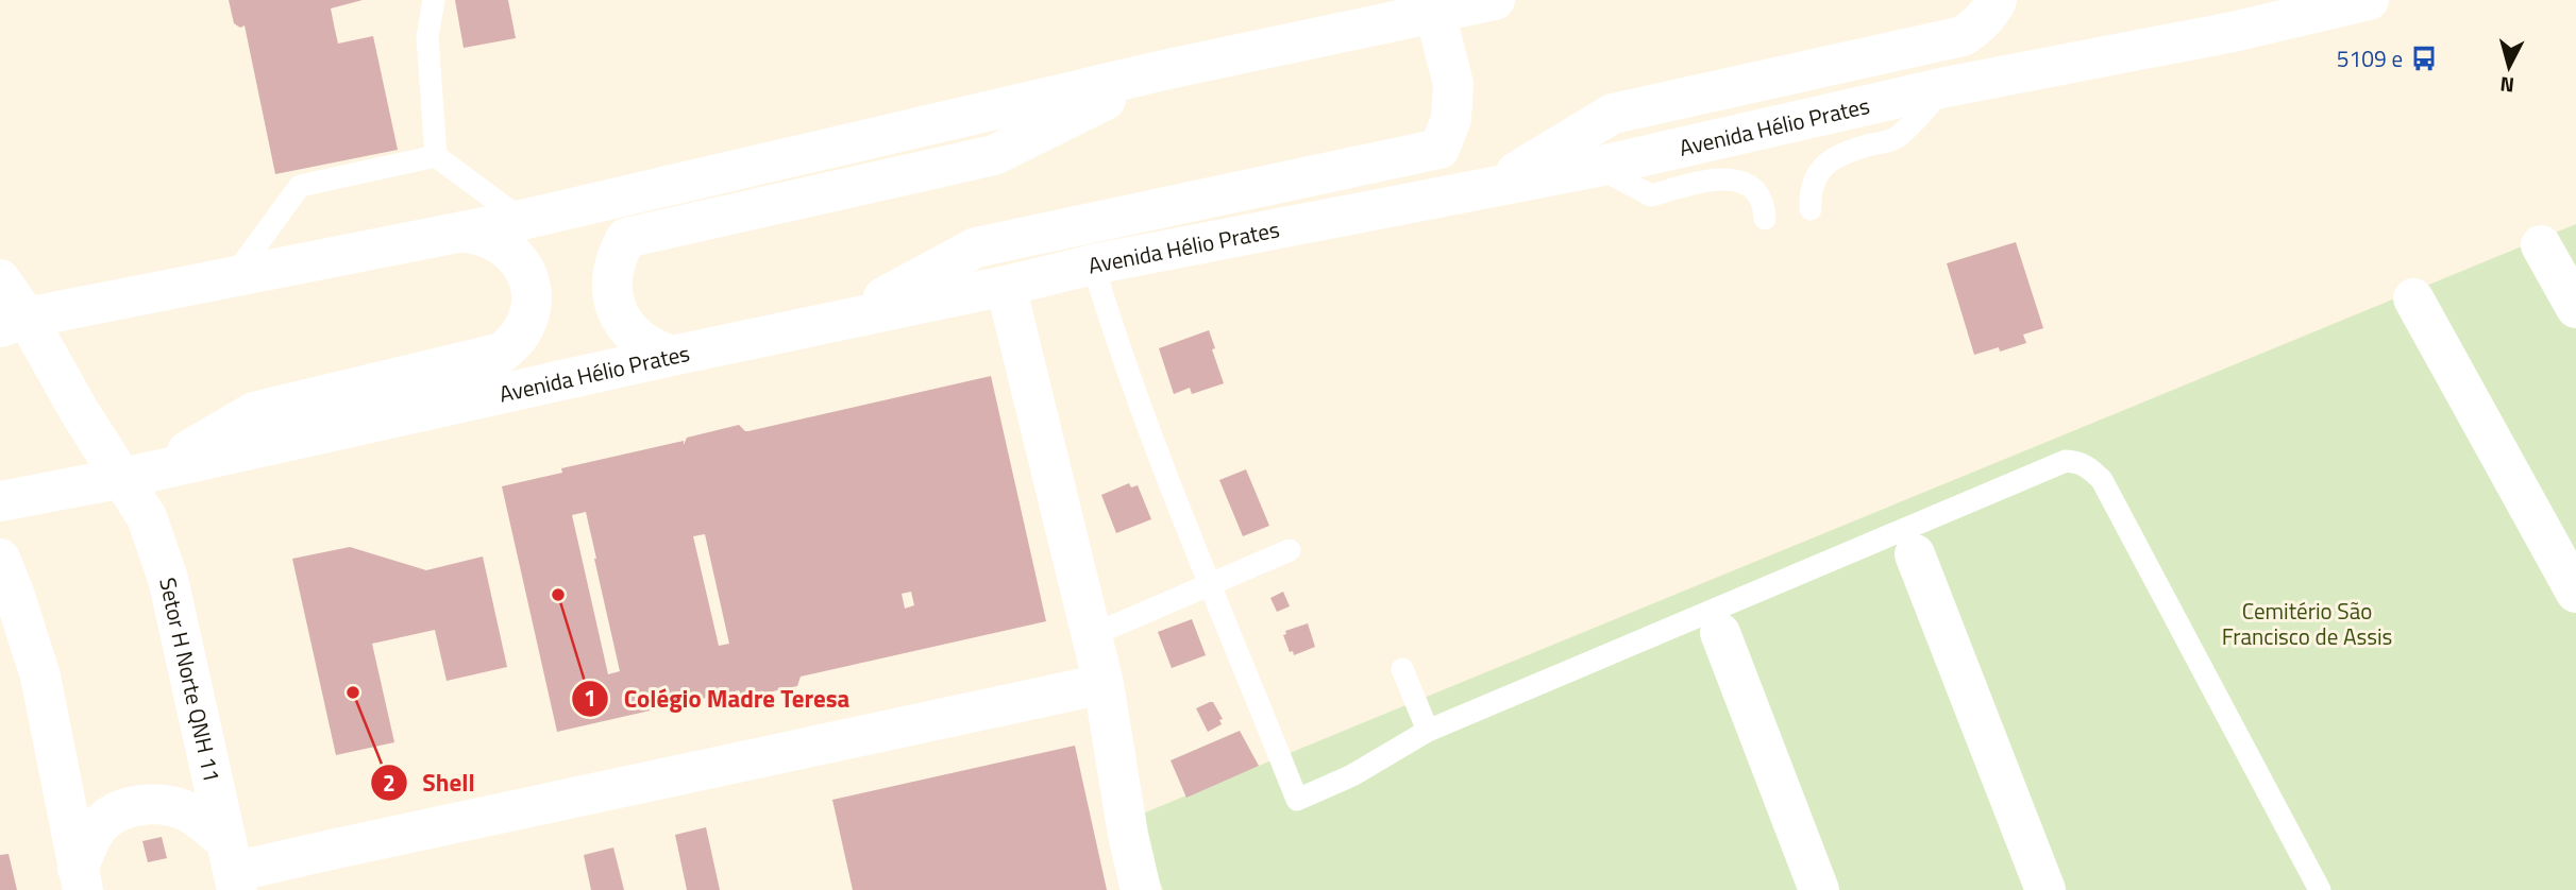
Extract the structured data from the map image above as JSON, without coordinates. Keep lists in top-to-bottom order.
{
  "streets": {
    "main road": ["Avenida Hélio Prates", "Setor H Norte QNH 11"]
  },
  "crossings": [
    ["Avenida Hélio Prates", "Setor H Norte QNH 11"]
  ],
  "parks": ["Cemitério São Francisco de Assis"],
  "places": {
    "bus stop": ["5109 e"],
    "other": ["Colégio Madre Teresa", "Shell"]
  },
  "north": "bottom"
}
